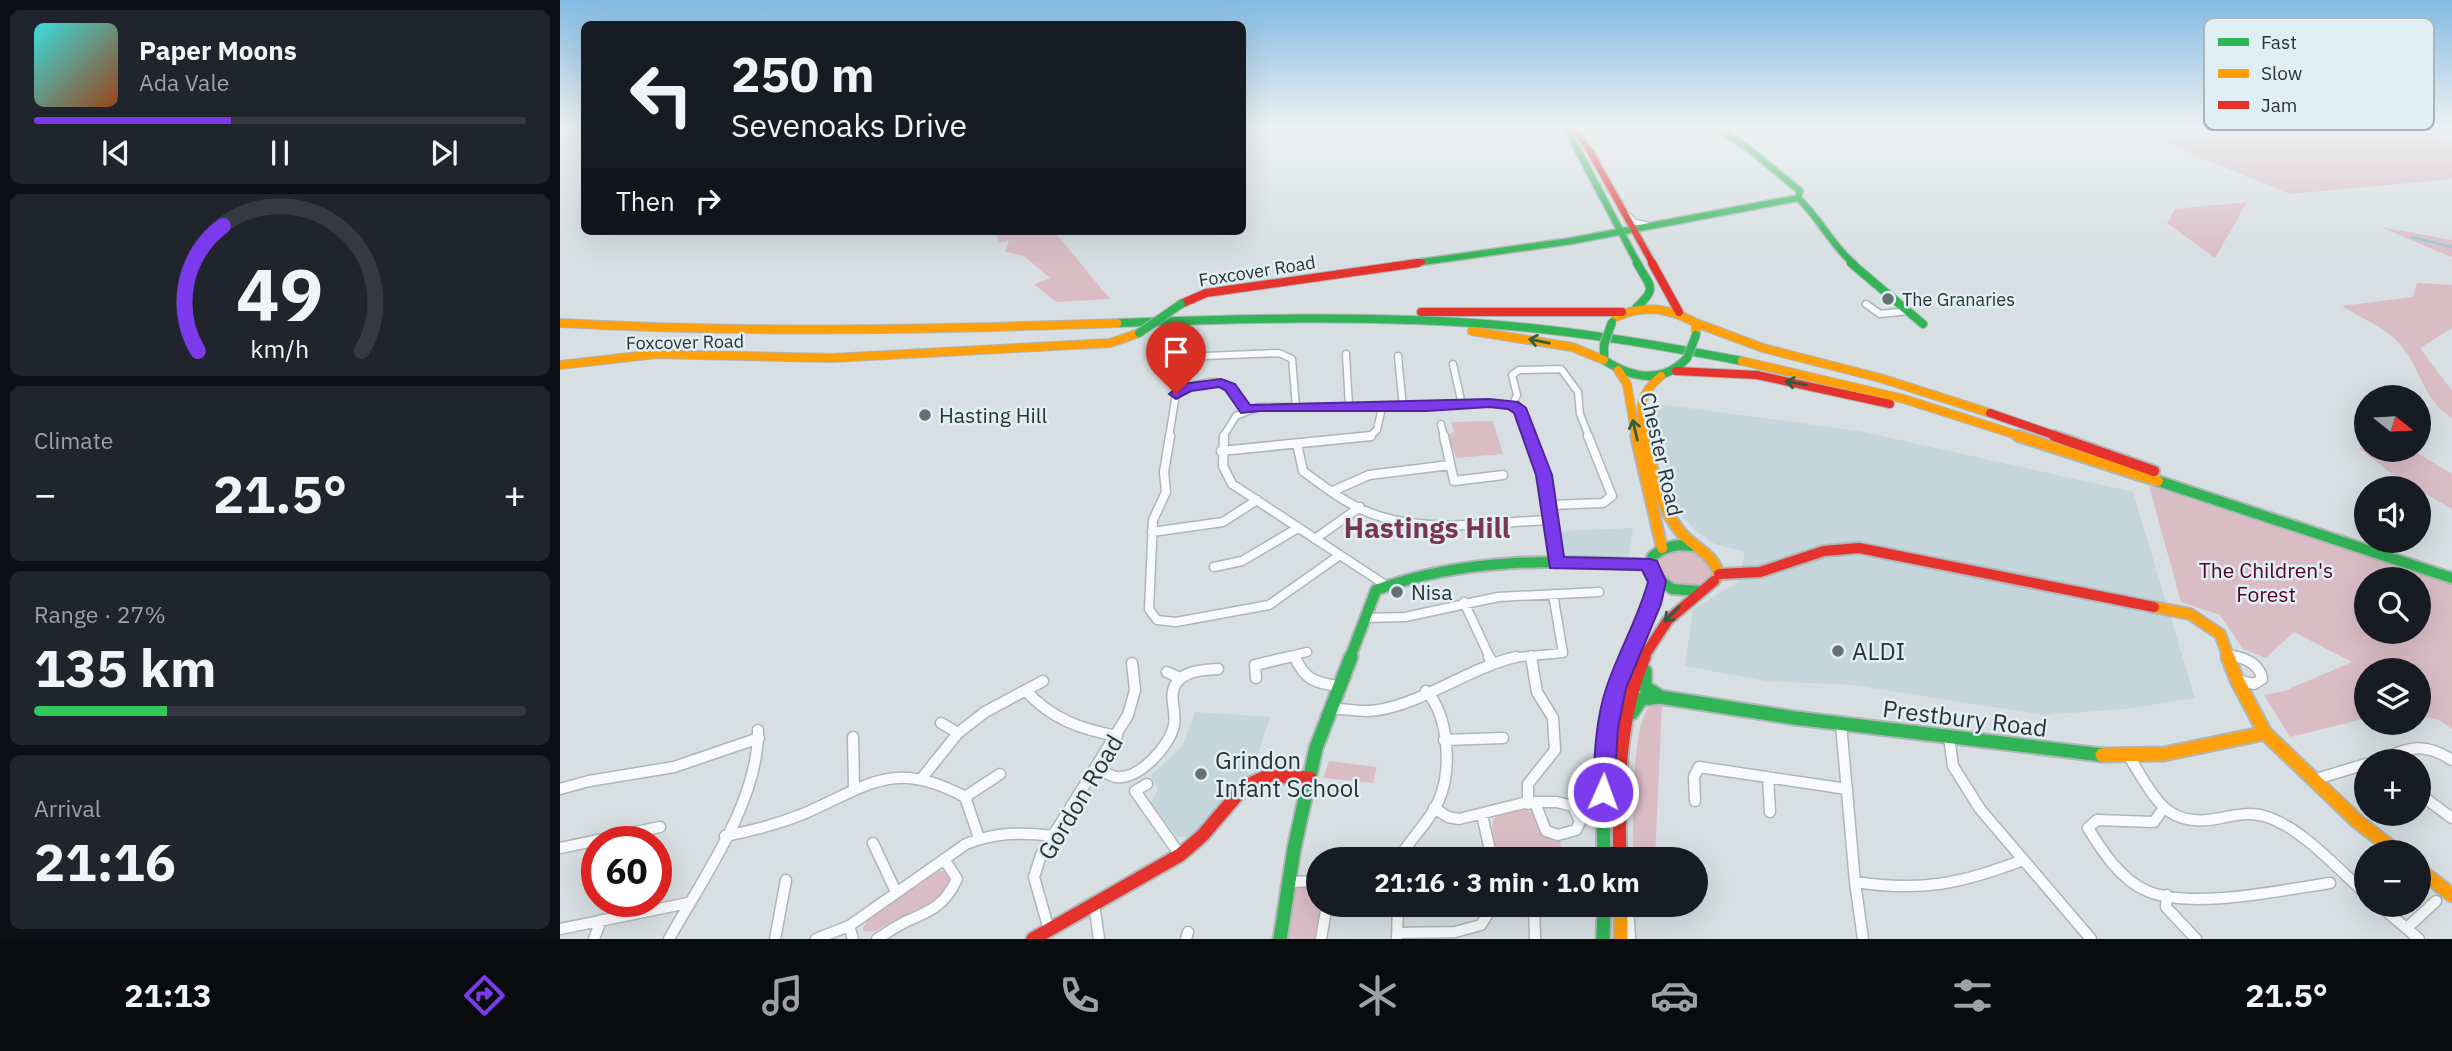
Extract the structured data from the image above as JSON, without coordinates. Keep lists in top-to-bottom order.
{
  "streets": {
    "main road": ["Foxcover Road", "Chester Road", "Prestbury Road"],
    "street": ["Gordon Road"]
  },
  "districts": ["Hastings Hill"],
  "parks": ["The Children's Forest"],
  "places": [
    "The Granaries",
    "Hasting Hill",
    "Nisa",
    "ALDI",
    "Grindon Infant School"
  ],
  "legend": ["Fast", "Slow", "Jam"],
  "north": "right",
  "page": {
    "turn": ["250 m", "Sevenoaks Drive"],
    "song": ["Paper Moons", "Ada Vale"],
    "then": "Then",
    "map_buttons": ["+", "−"],
    "tile": [
      "Climate",
      ["Range · 27%", "135 km"],
      ["Arrival", "21:16"]
    ],
    "heat": ["−", "21.5°", "+"],
    "limit": "60",
    "trip": "21:16 · 3 min · 1.0 km",
    "tabs": ["21:13", "21.5°"],
    "gauge": ["49", "km/h"]
  }
}
